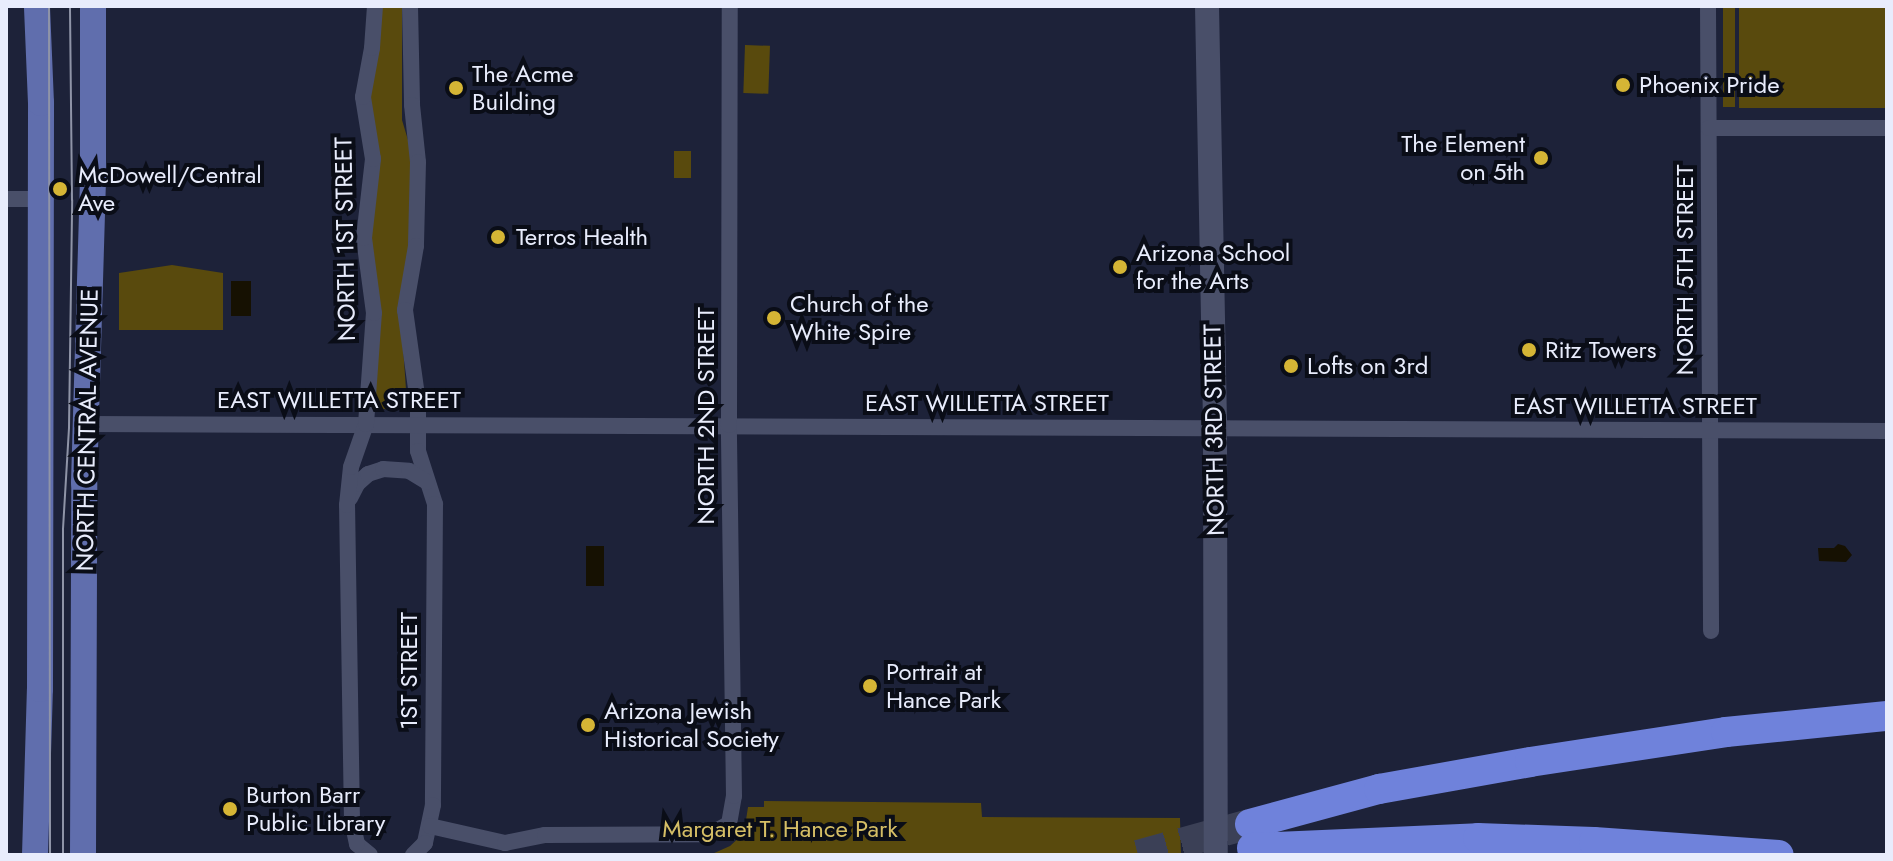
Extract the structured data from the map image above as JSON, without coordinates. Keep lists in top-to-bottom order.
{
  "streets": {
    "main road": ["NORTH CENTRAL AVENUE"],
    "street": [
      "NORTH 1ST STREET",
      "NORTH 5TH STREET",
      "EAST WILLETTA STREET",
      "NORTH 2ND STREET",
      "NORTH 3RD STREET",
      "1ST STREET"
    ]
  },
  "crossings": [
    ["NORTH 1ST STREET", "EAST WILLETTA STREET"],
    ["NORTH 5TH STREET", "EAST WILLETTA STREET"],
    ["EAST WILLETTA STREET", "NORTH 2ND STREET"],
    ["EAST WILLETTA STREET", "NORTH CENTRAL AVENUE"],
    ["EAST WILLETTA STREET", "NORTH 3RD STREET"],
    ["EAST WILLETTA STREET", "1ST STREET"],
    ["NORTH 2ND STREET", "1ST STREET"]
  ],
  "parks": ["Margaret T. Hance Park"],
  "places": [
    "Phoenix Pride",
    "The Acme Building",
    "The Element on 5th",
    "McDowell/Central Ave",
    "Terros Health",
    "Arizona School for the Arts",
    "Church of the White Spire",
    "Ritz Towers",
    "Lofts on 3rd",
    "Portrait at Hance Park",
    "Arizona Jewish Historical Society",
    "Burton Barr Public Library"
  ]
}
